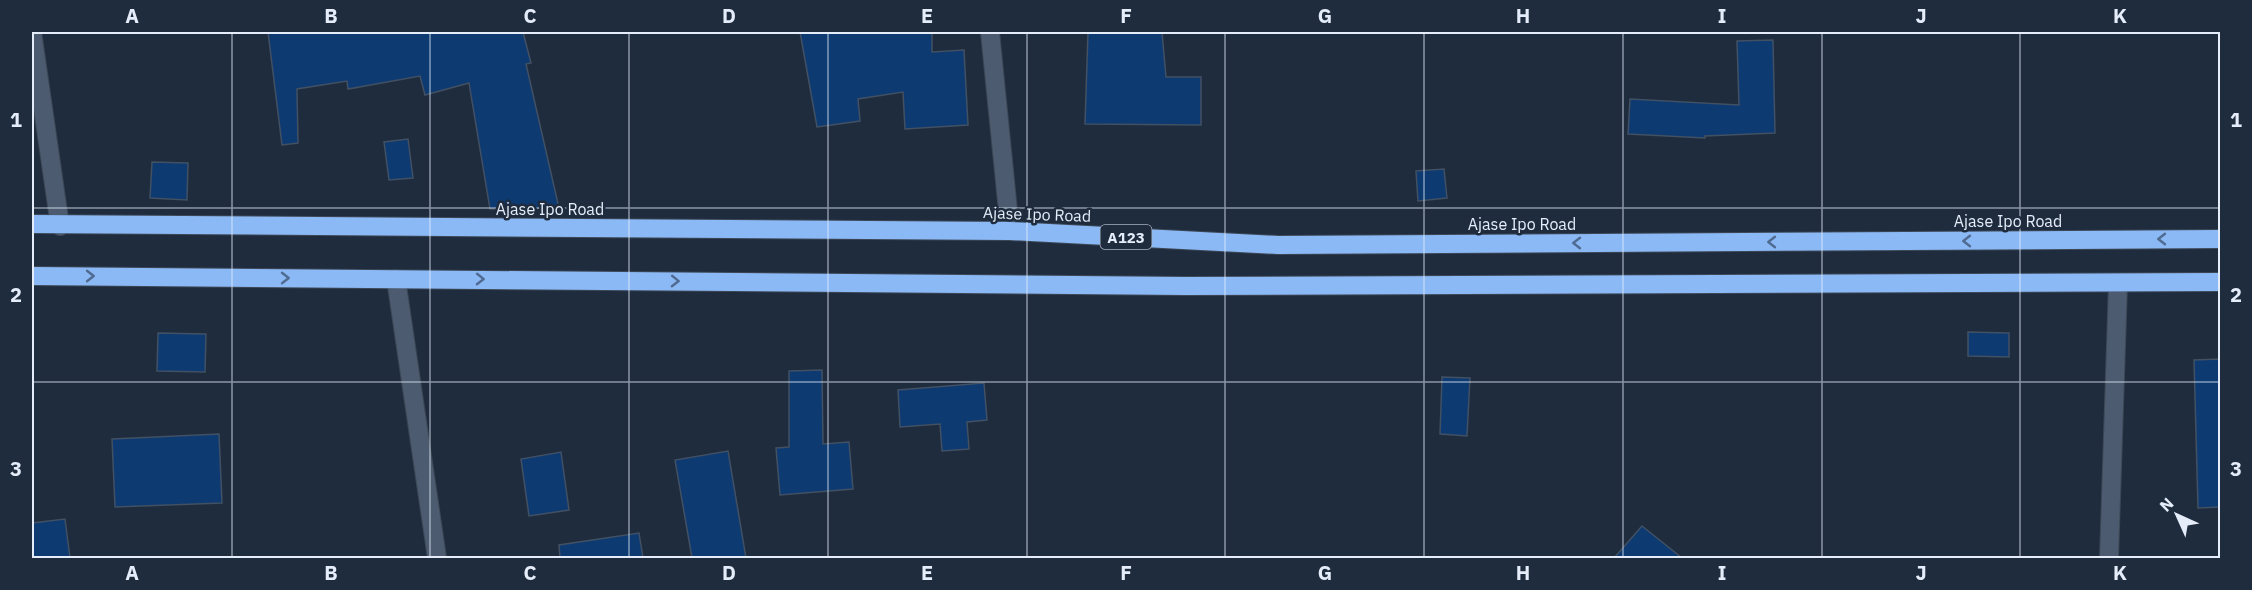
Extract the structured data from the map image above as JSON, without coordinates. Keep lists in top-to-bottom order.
{
  "streets": {
    "highway": ["Ajase Ipo Road", "A123"]
  },
  "north": "top left",
  "grid": {
    "columns": [
      "A",
      "B",
      "C",
      "D",
      "E",
      "F",
      "G",
      "H",
      "I",
      "J",
      "K"
    ],
    "rows": ["1", "2", "3"]
  }
}
